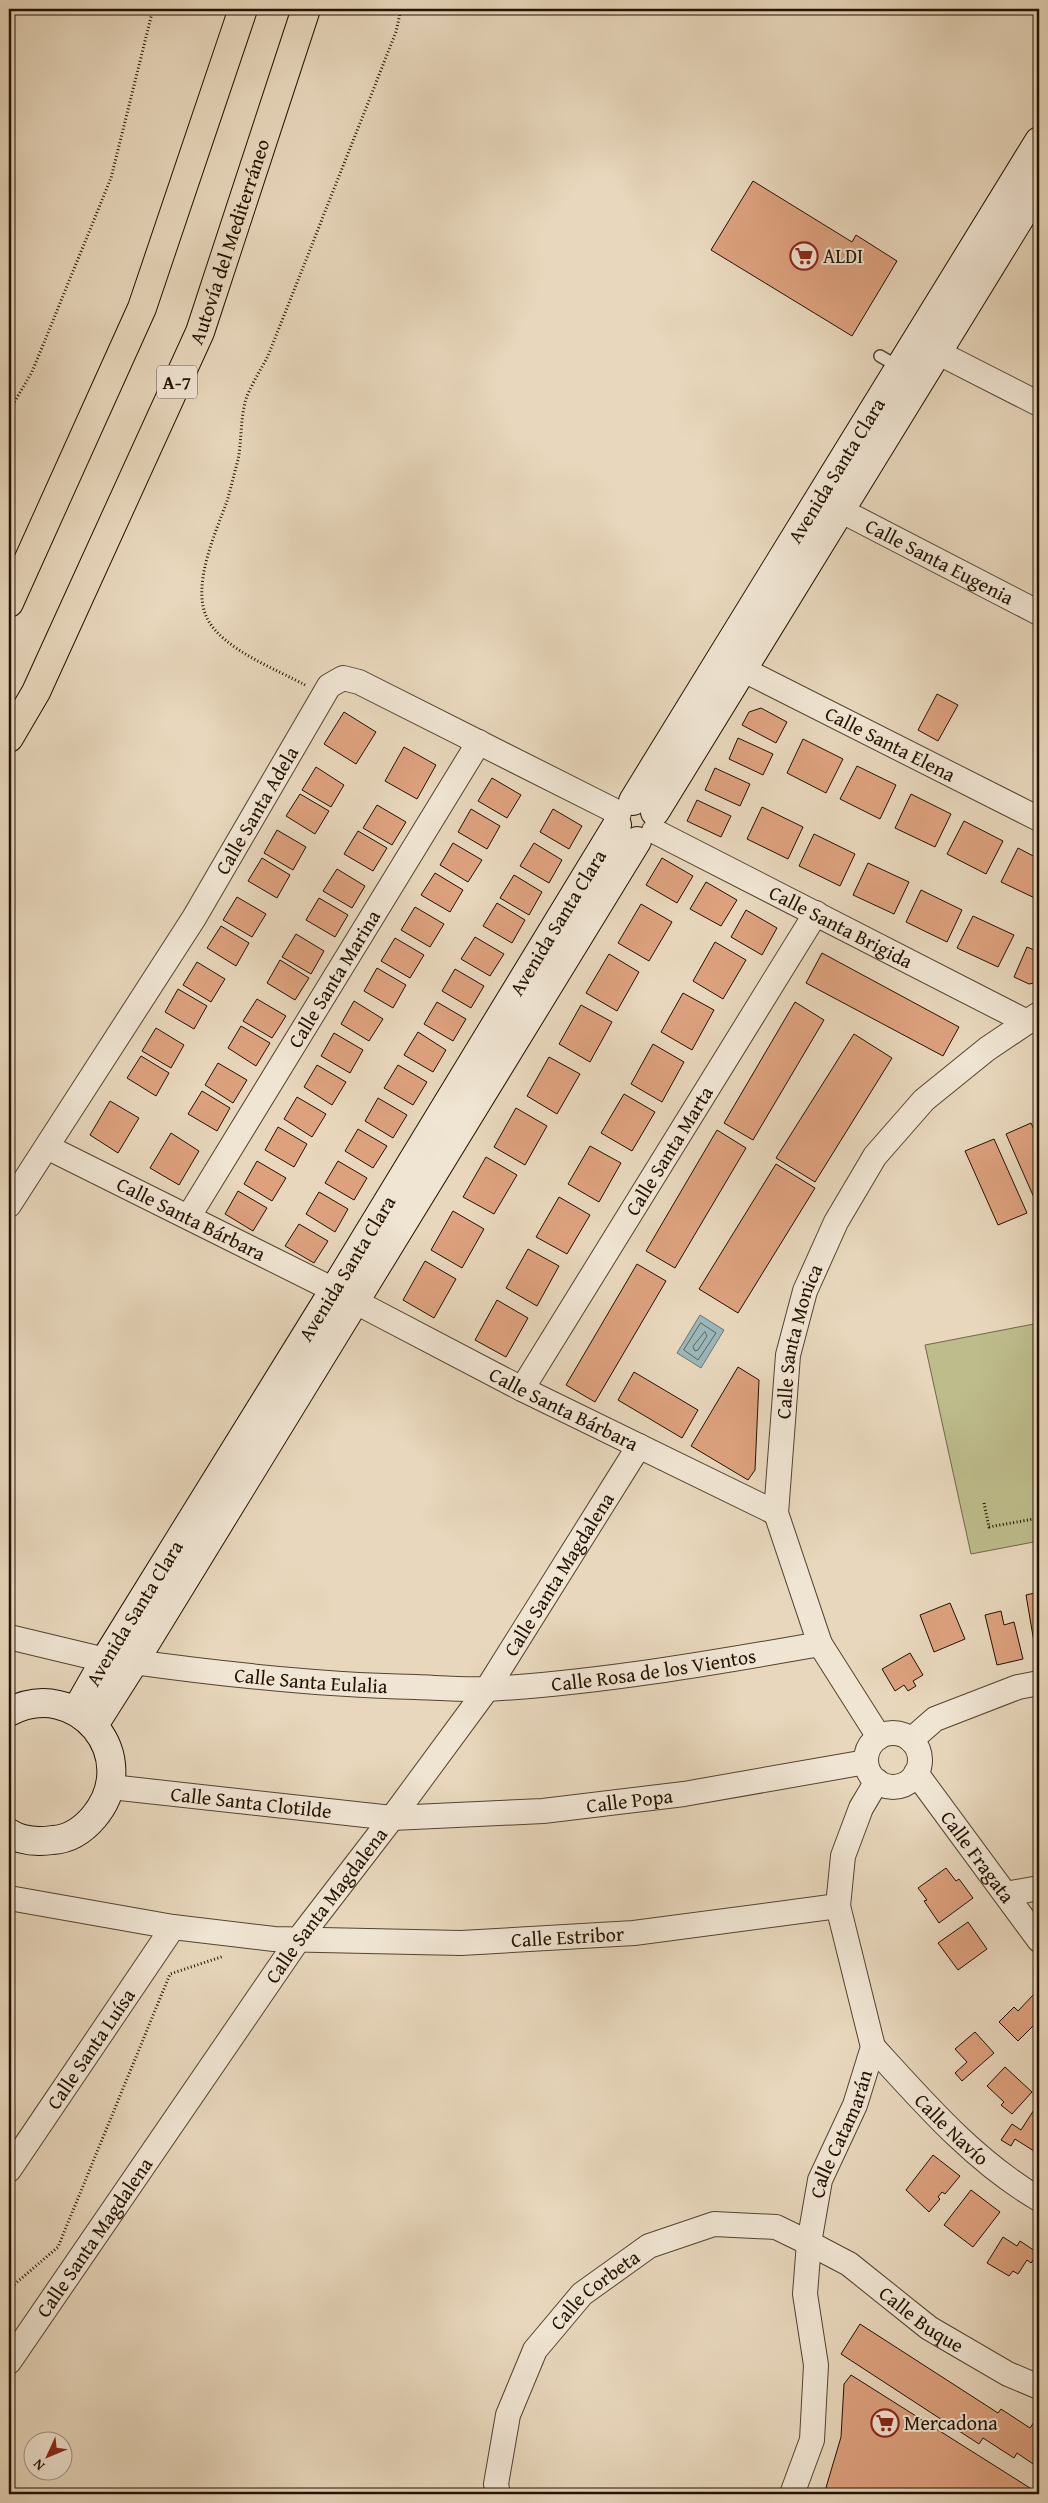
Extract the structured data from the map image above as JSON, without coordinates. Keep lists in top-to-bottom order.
{
  "streets": {
    "highway": ["Autovía del Mediterráneo", "A-7"],
    "street": [
      "Avenida Santa Clara",
      "Calle Santa Eugenia",
      "Calle Santa Elena",
      "Calle Santa Adela",
      "Calle Santa Brigida",
      "Calle Santa Marina",
      "Calle Santa Marta",
      "Calle Santa Bárbara",
      "Calle Santa Monica",
      "Calle Santa Magdalena",
      "Calle Rosa de los Vientos",
      "Calle Santa Eulalia",
      "Calle Popa",
      "Calle Santa Clotilde",
      "Calle Fragata",
      "Calle Estribor",
      "Calle Santa Luísa",
      "Calle Navío",
      "Calle Catamarán",
      "Calle Corbeta",
      "Calle Buque"
    ]
  },
  "crossings": [
    ["Avenida Santa Clara", "Calle Santa Eugenia"],
    ["Avenida Santa Clara", "Calle Santa Elena"],
    ["Avenida Santa Clara", "Calle Santa Adela"],
    ["Avenida Santa Clara", "Calle Santa Brigida"],
    ["Avenida Santa Clara", "Calle Santa Bárbara"],
    ["Avenida Santa Clara", "Calle Santa Eulalia"],
    ["Calle Santa Adela", "Calle Santa Brigida"],
    ["Calle Santa Adela", "Calle Santa Marina"],
    ["Calle Santa Adela", "Calle Santa Bárbara"],
    ["Calle Santa Brigida", "Calle Santa Marta"],
    ["Calle Santa Brigida", "Calle Santa Monica"],
    ["Calle Santa Marina", "Calle Santa Bárbara"],
    ["Calle Santa Marta", "Calle Santa Bárbara"],
    ["Calle Santa Bárbara", "Calle Santa Monica"],
    ["Calle Santa Bárbara", "Calle Santa Magdalena"],
    ["Calle Santa Monica", "Calle Rosa de los Vientos"],
    ["Calle Santa Monica", "Calle Popa"],
    ["Calle Santa Monica", "Calle Fragata"],
    ["Calle Santa Monica", "Calle Catamarán"],
    ["Calle Santa Magdalena", "Calle Rosa de los Vientos"],
    ["Calle Santa Magdalena", "Calle Santa Eulalia"],
    ["Calle Santa Magdalena", "Calle Popa"],
    ["Calle Santa Magdalena", "Calle Santa Clotilde"],
    ["Calle Santa Magdalena", "Calle Estribor"],
    ["Calle Rosa de los Vientos", "Calle Santa Eulalia"],
    ["Calle Popa", "Calle Santa Clotilde"],
    ["Calle Popa", "Calle Fragata"],
    ["Calle Popa", "Calle Catamarán"],
    ["Calle Fragata", "Calle Catamarán"],
    ["Calle Estribor", "Calle Santa Luísa"],
    ["Calle Estribor", "Calle Catamarán"],
    ["Calle Navío", "Calle Catamarán"],
    ["Calle Catamarán", "Calle Corbeta"],
    ["Calle Catamarán", "Calle Buque"],
    ["Calle Corbeta", "Calle Buque"]
  ],
  "places": {
    "supermarket": ["ALDI", "Mercadona"]
  },
  "north": "bottom left"
}
